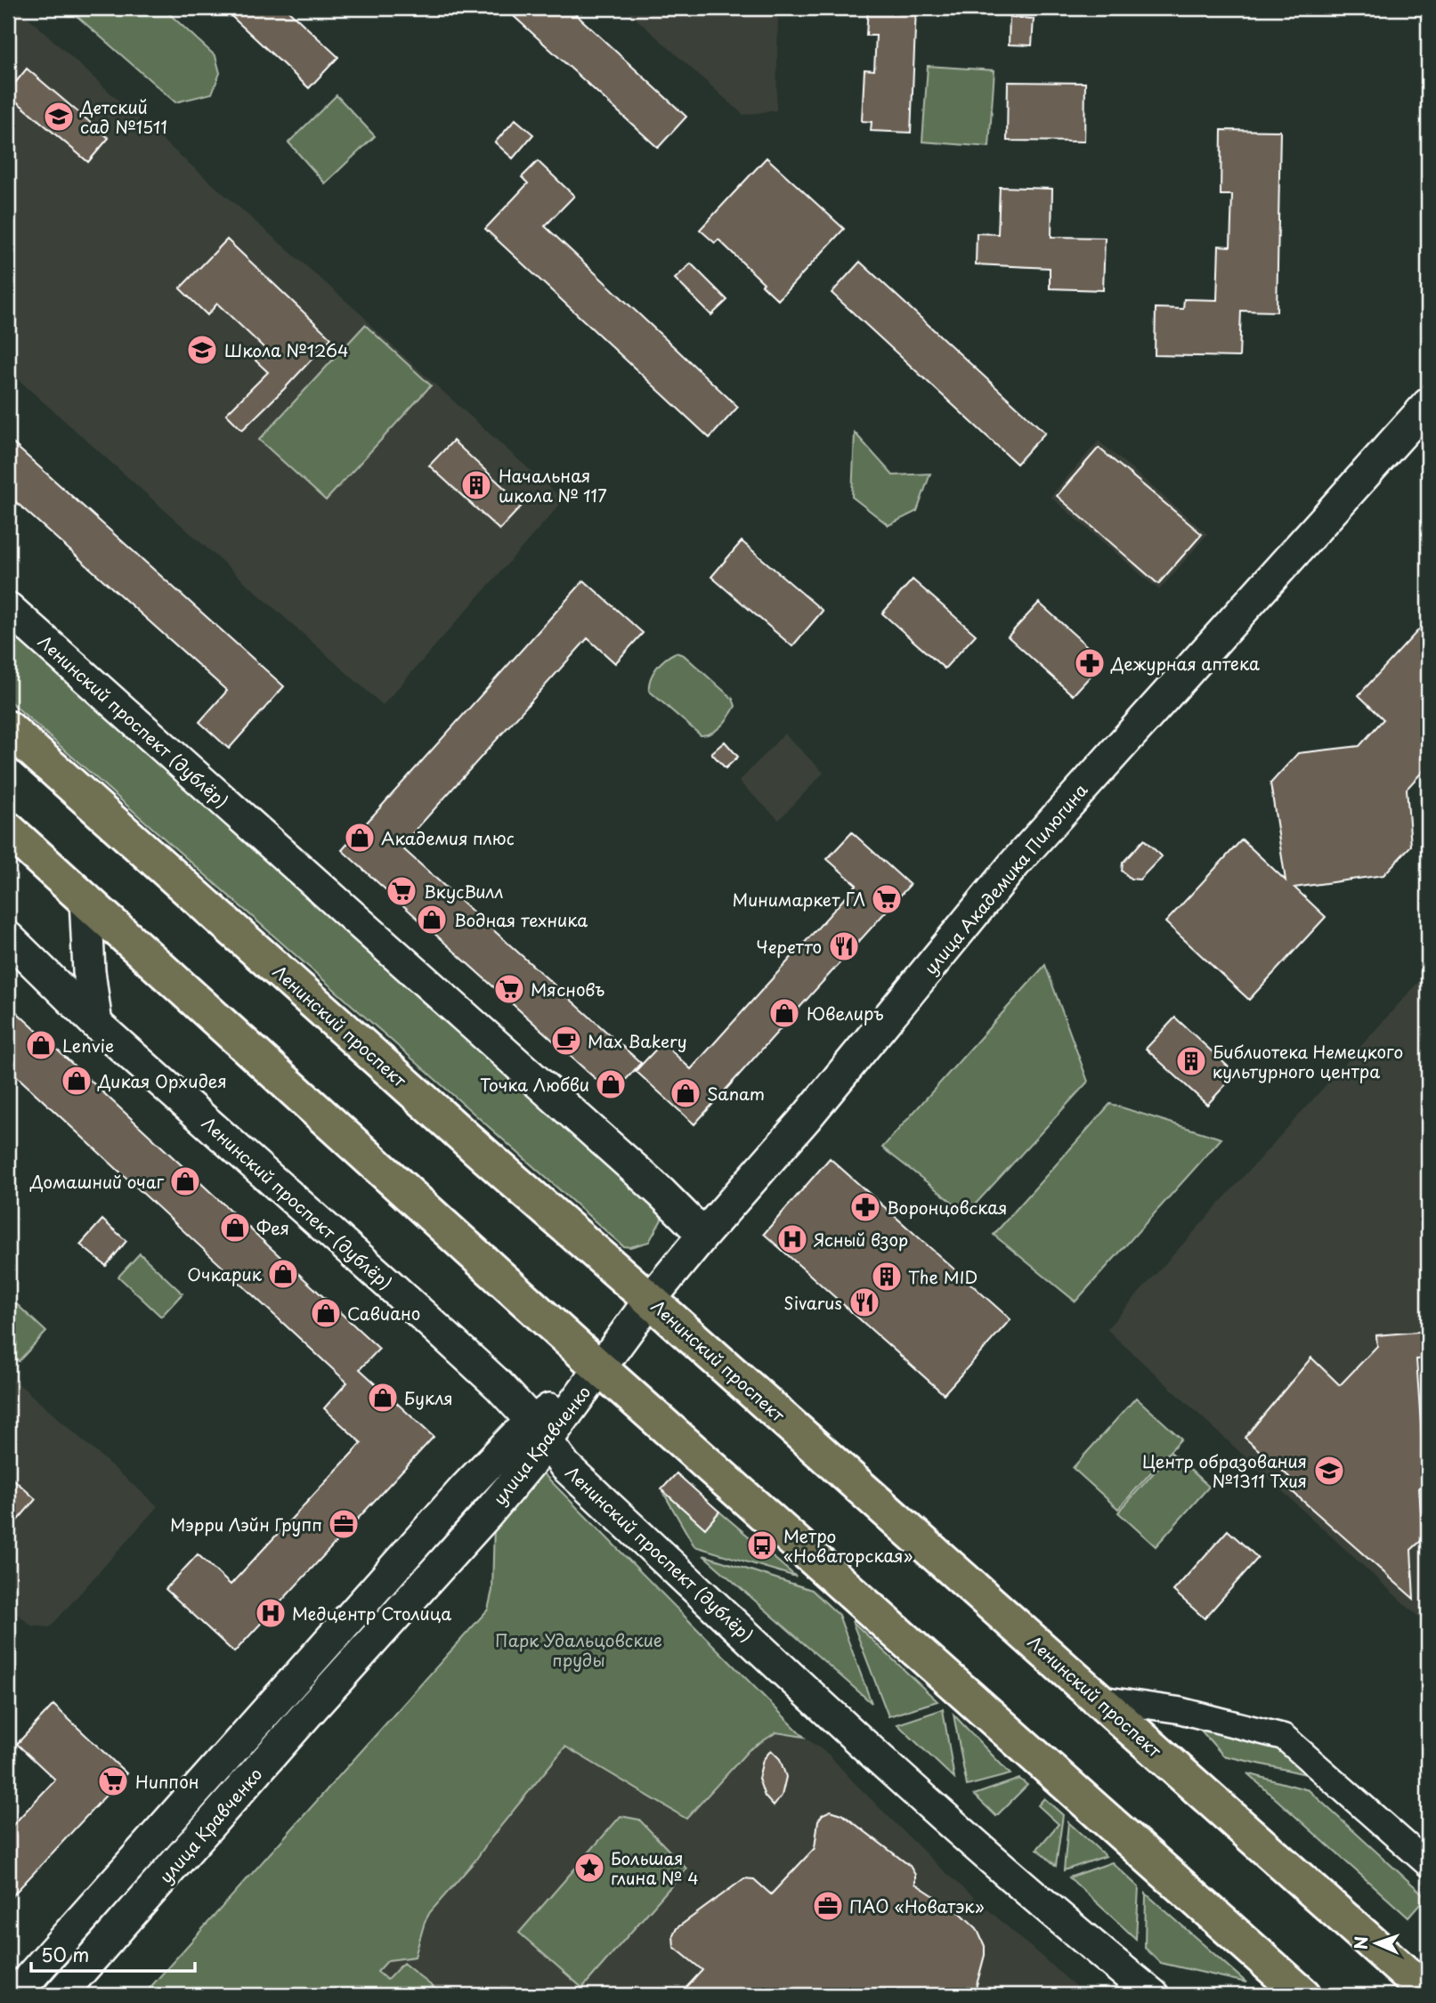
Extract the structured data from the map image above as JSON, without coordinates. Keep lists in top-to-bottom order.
{
  "streets": {
    "main road": ["Ленинский проспект"],
    "street": ["Ленинский проспект (дублёр)", "улица Академика Пилюгина", "улица Кравченко"]
  },
  "crossings": [
    ["Ленинский проспект (дублёр)", "улица Академика Пилюгина"],
    ["Ленинский проспект (дублёр)", "улица Кравченко"],
    ["улица Академика Пилюгина", "Ленинский проспект"],
    ["улица Академика Пилюгина", "улица Кравченко"]
  ],
  "parks": ["Парк Удальцовские пруды"],
  "places": {
    "school or university": ["Детский сад №1511", "Школа №1264", "Центр образования №1311 Тхия"],
    "building": ["Начальная школа № 117", "Библиотека Немецкого культурного центра", "The MID"],
    "pharmacy": ["Дежурная аптека", "Воронцовская"],
    "shop": [
      "Академия плюс",
      "Водная техника",
      "Ювелиръ",
      "Lenvie",
      "Дикая Орхидея",
      "Точка Любви",
      "Sanam",
      "Домашний очаг",
      "Фея",
      "Очкарик",
      "Савиано",
      "Букля"
    ],
    "supermarket": [
      "ВкусВилл",
      "Минимаркет ГЛ",
      "Мясновъ",
      "Ниппон"
    ],
    "restaurant": ["Черетто", "Sivarus"],
    "cafe": ["Max Bakery"],
    "hospital": ["Ясный взор", "Медцентр Столица"],
    "office": ["Мэрри Лэйн Групп", "ПАО «Новатэк»"],
    "bus stop": ["Метро «Новаторская»"],
    "place": ["Большая глина № 4"]
  },
  "scale_bar": "50 m",
  "north": "left"
}
